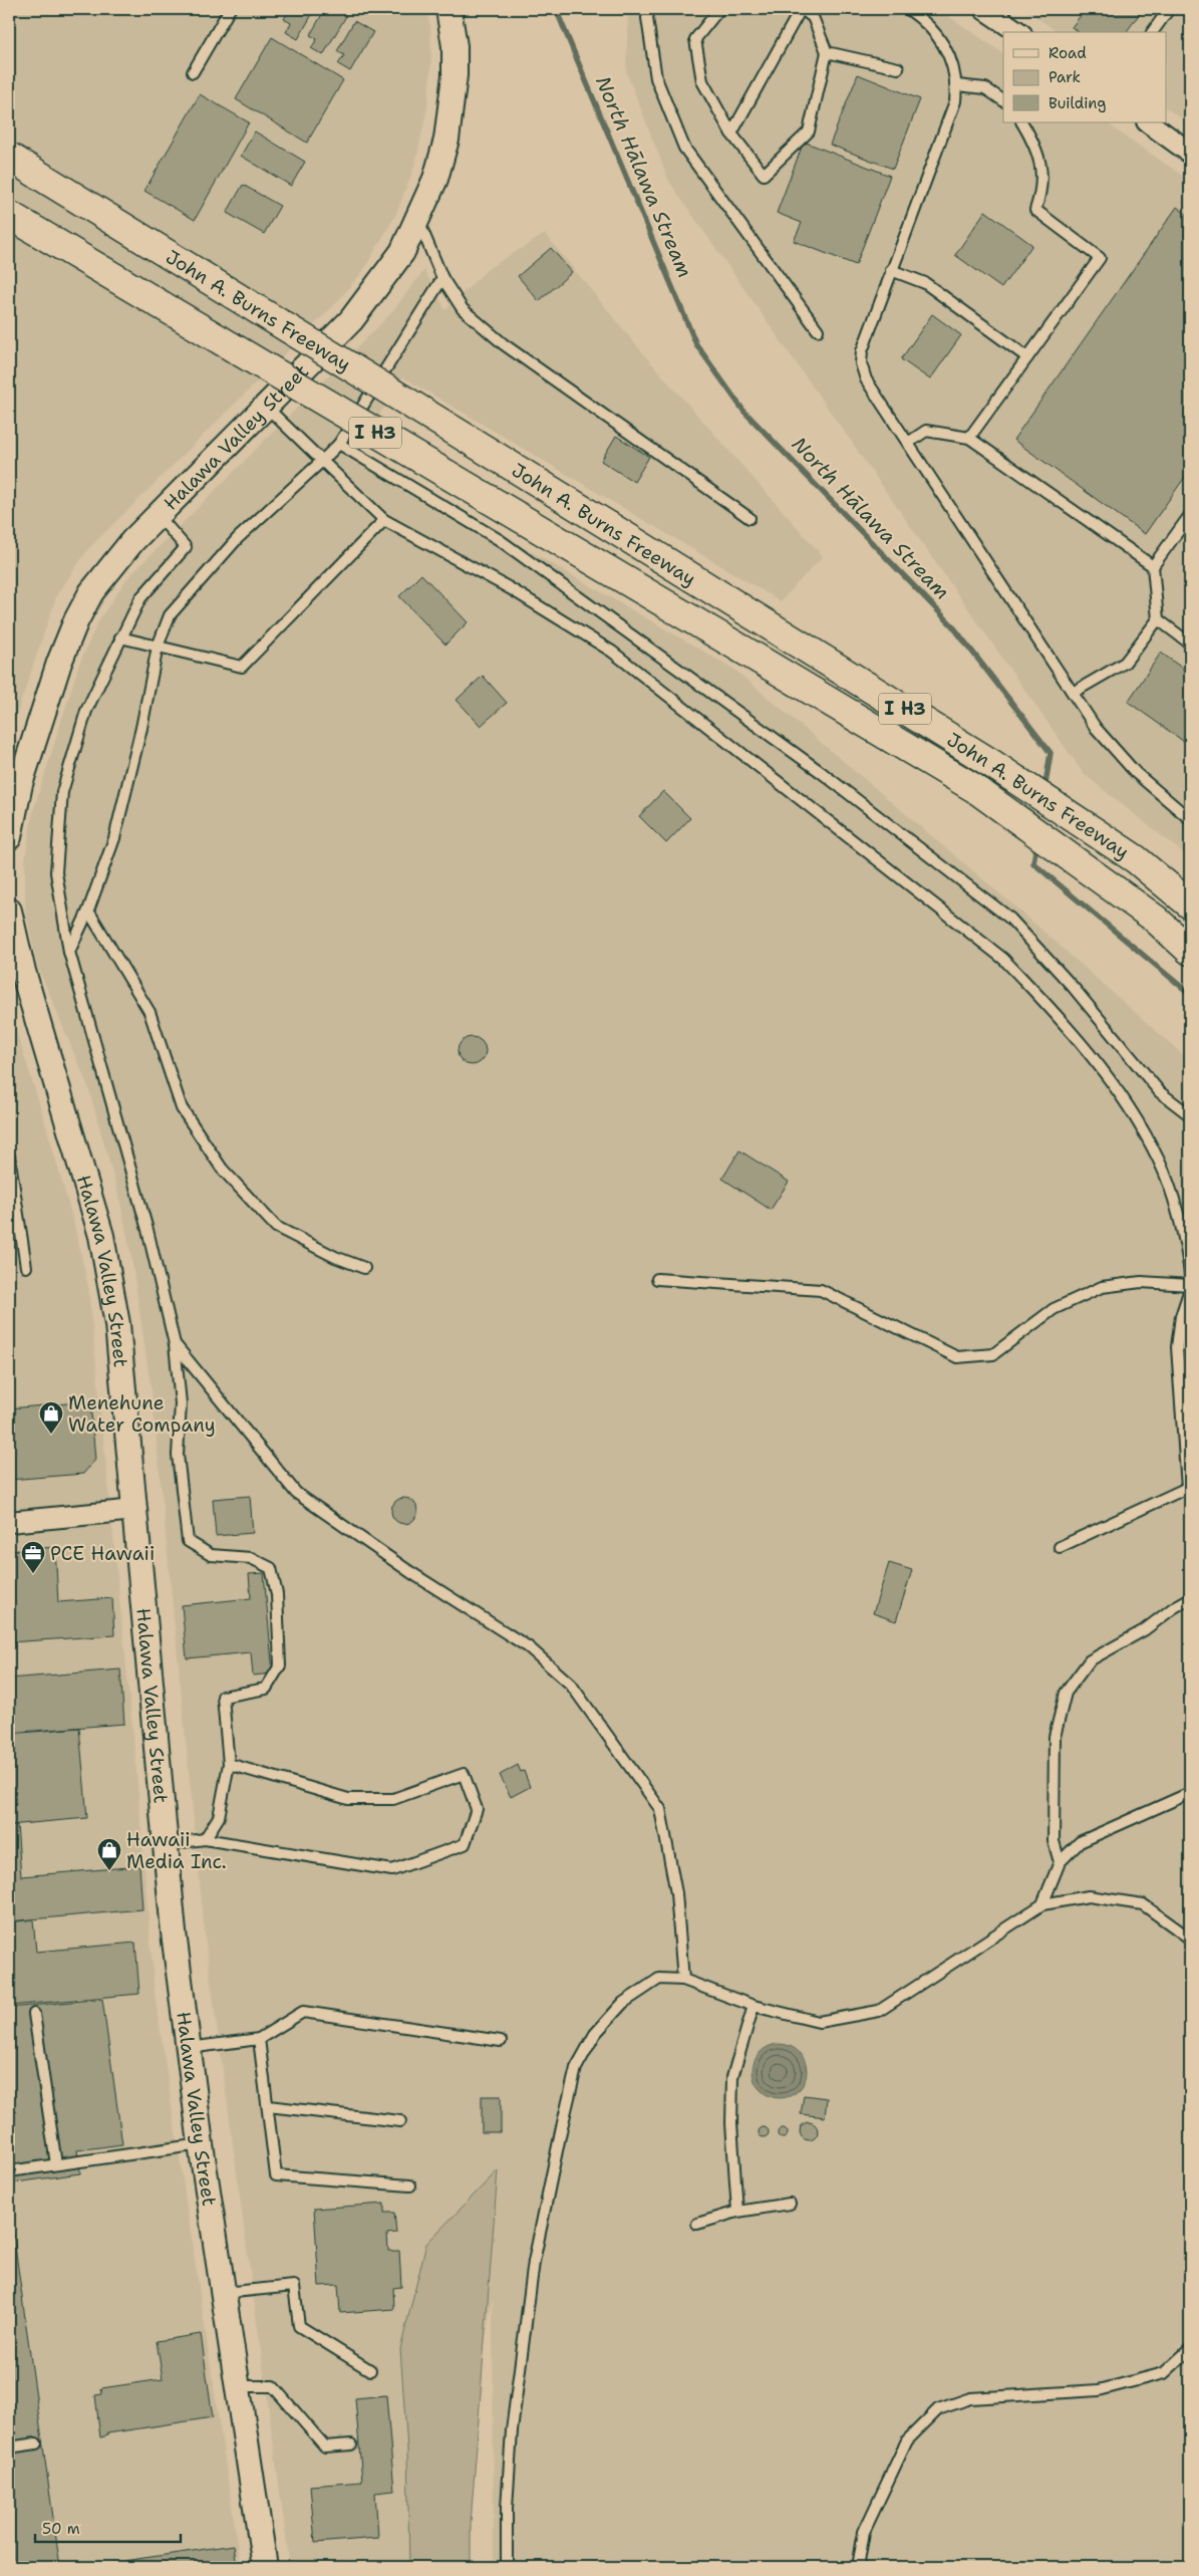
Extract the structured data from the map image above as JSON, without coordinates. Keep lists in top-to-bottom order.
{
  "streets": {
    "highway": ["John A. Burns Freeway", "I H3"],
    "street": ["Halawa Valley Street"]
  },
  "water": ["North Hālawa Stream"],
  "places": {
    "shop": ["Menehune Water Company", "Hawaii Media Inc."],
    "office": ["PCE Hawaii"]
  },
  "legend": ["Road", "Park", "Building"],
  "scale_bar": "50 m"
}
